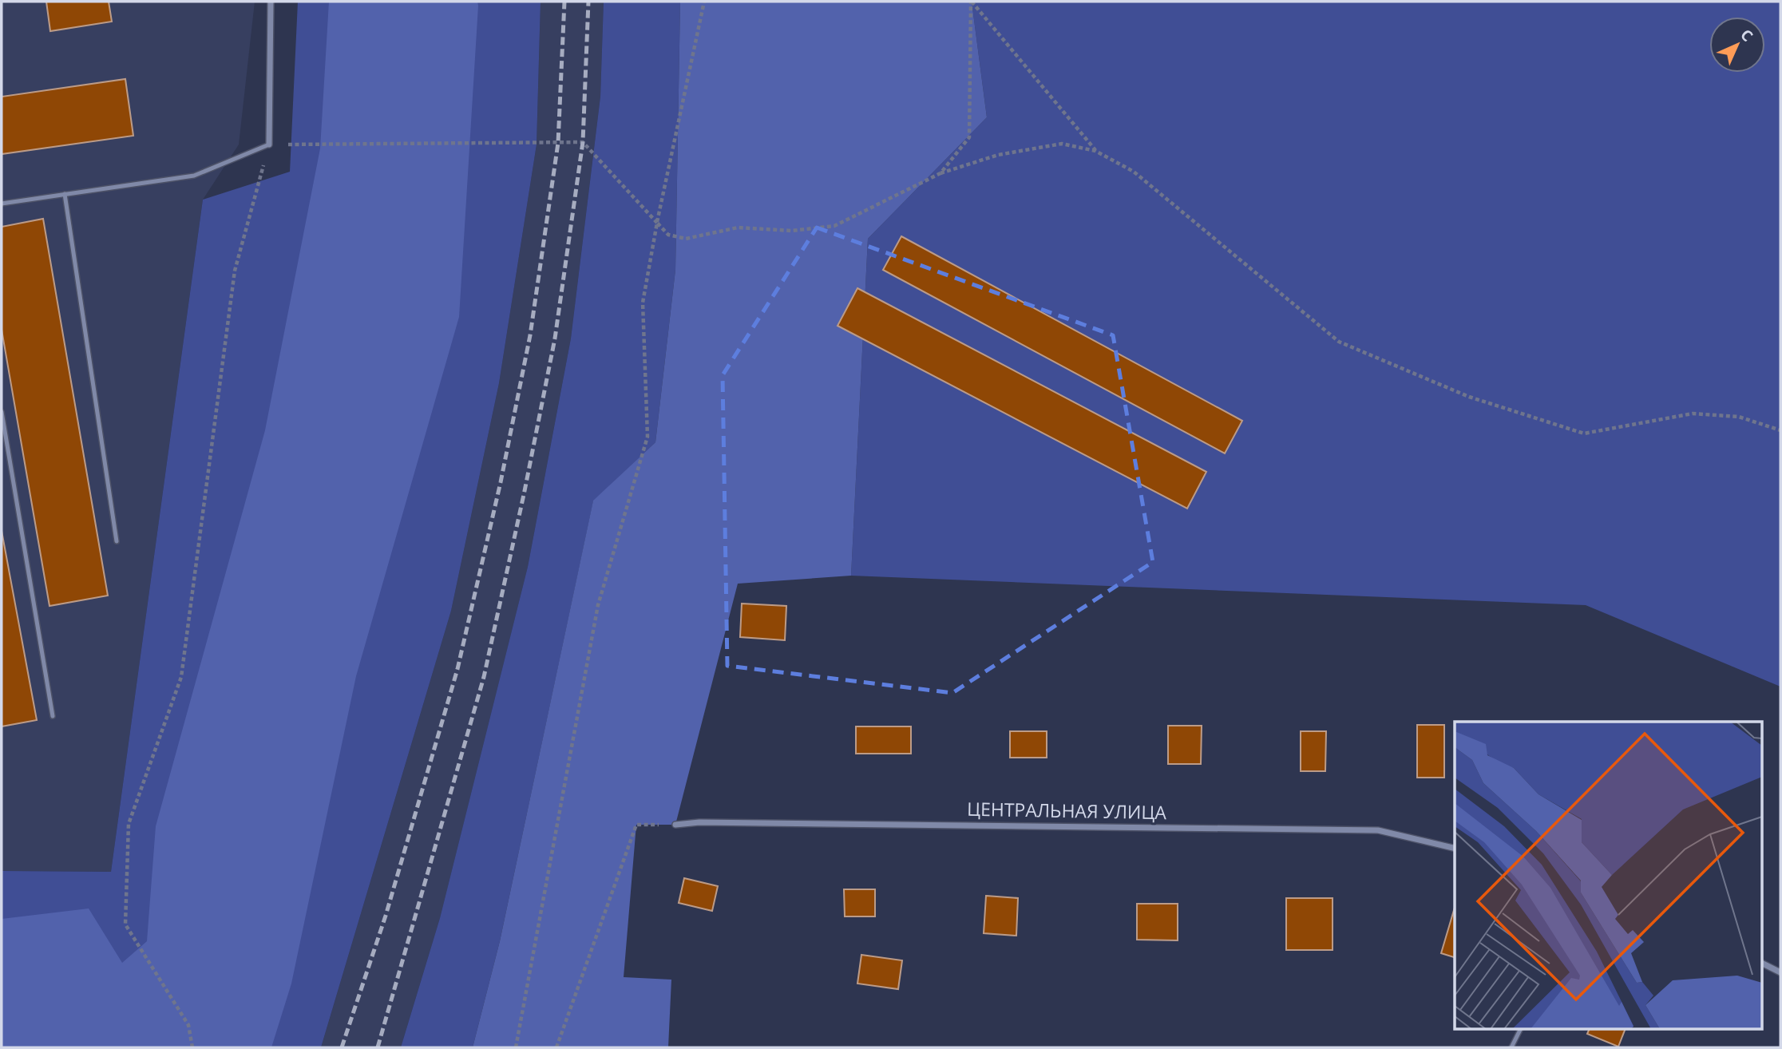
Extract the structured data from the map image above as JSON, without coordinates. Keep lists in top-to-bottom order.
{
  "streets": {
    "street": ["ЦЕНТРАЛЬНАЯ УЛИЦА"]
  },
  "north": "top right"
}
